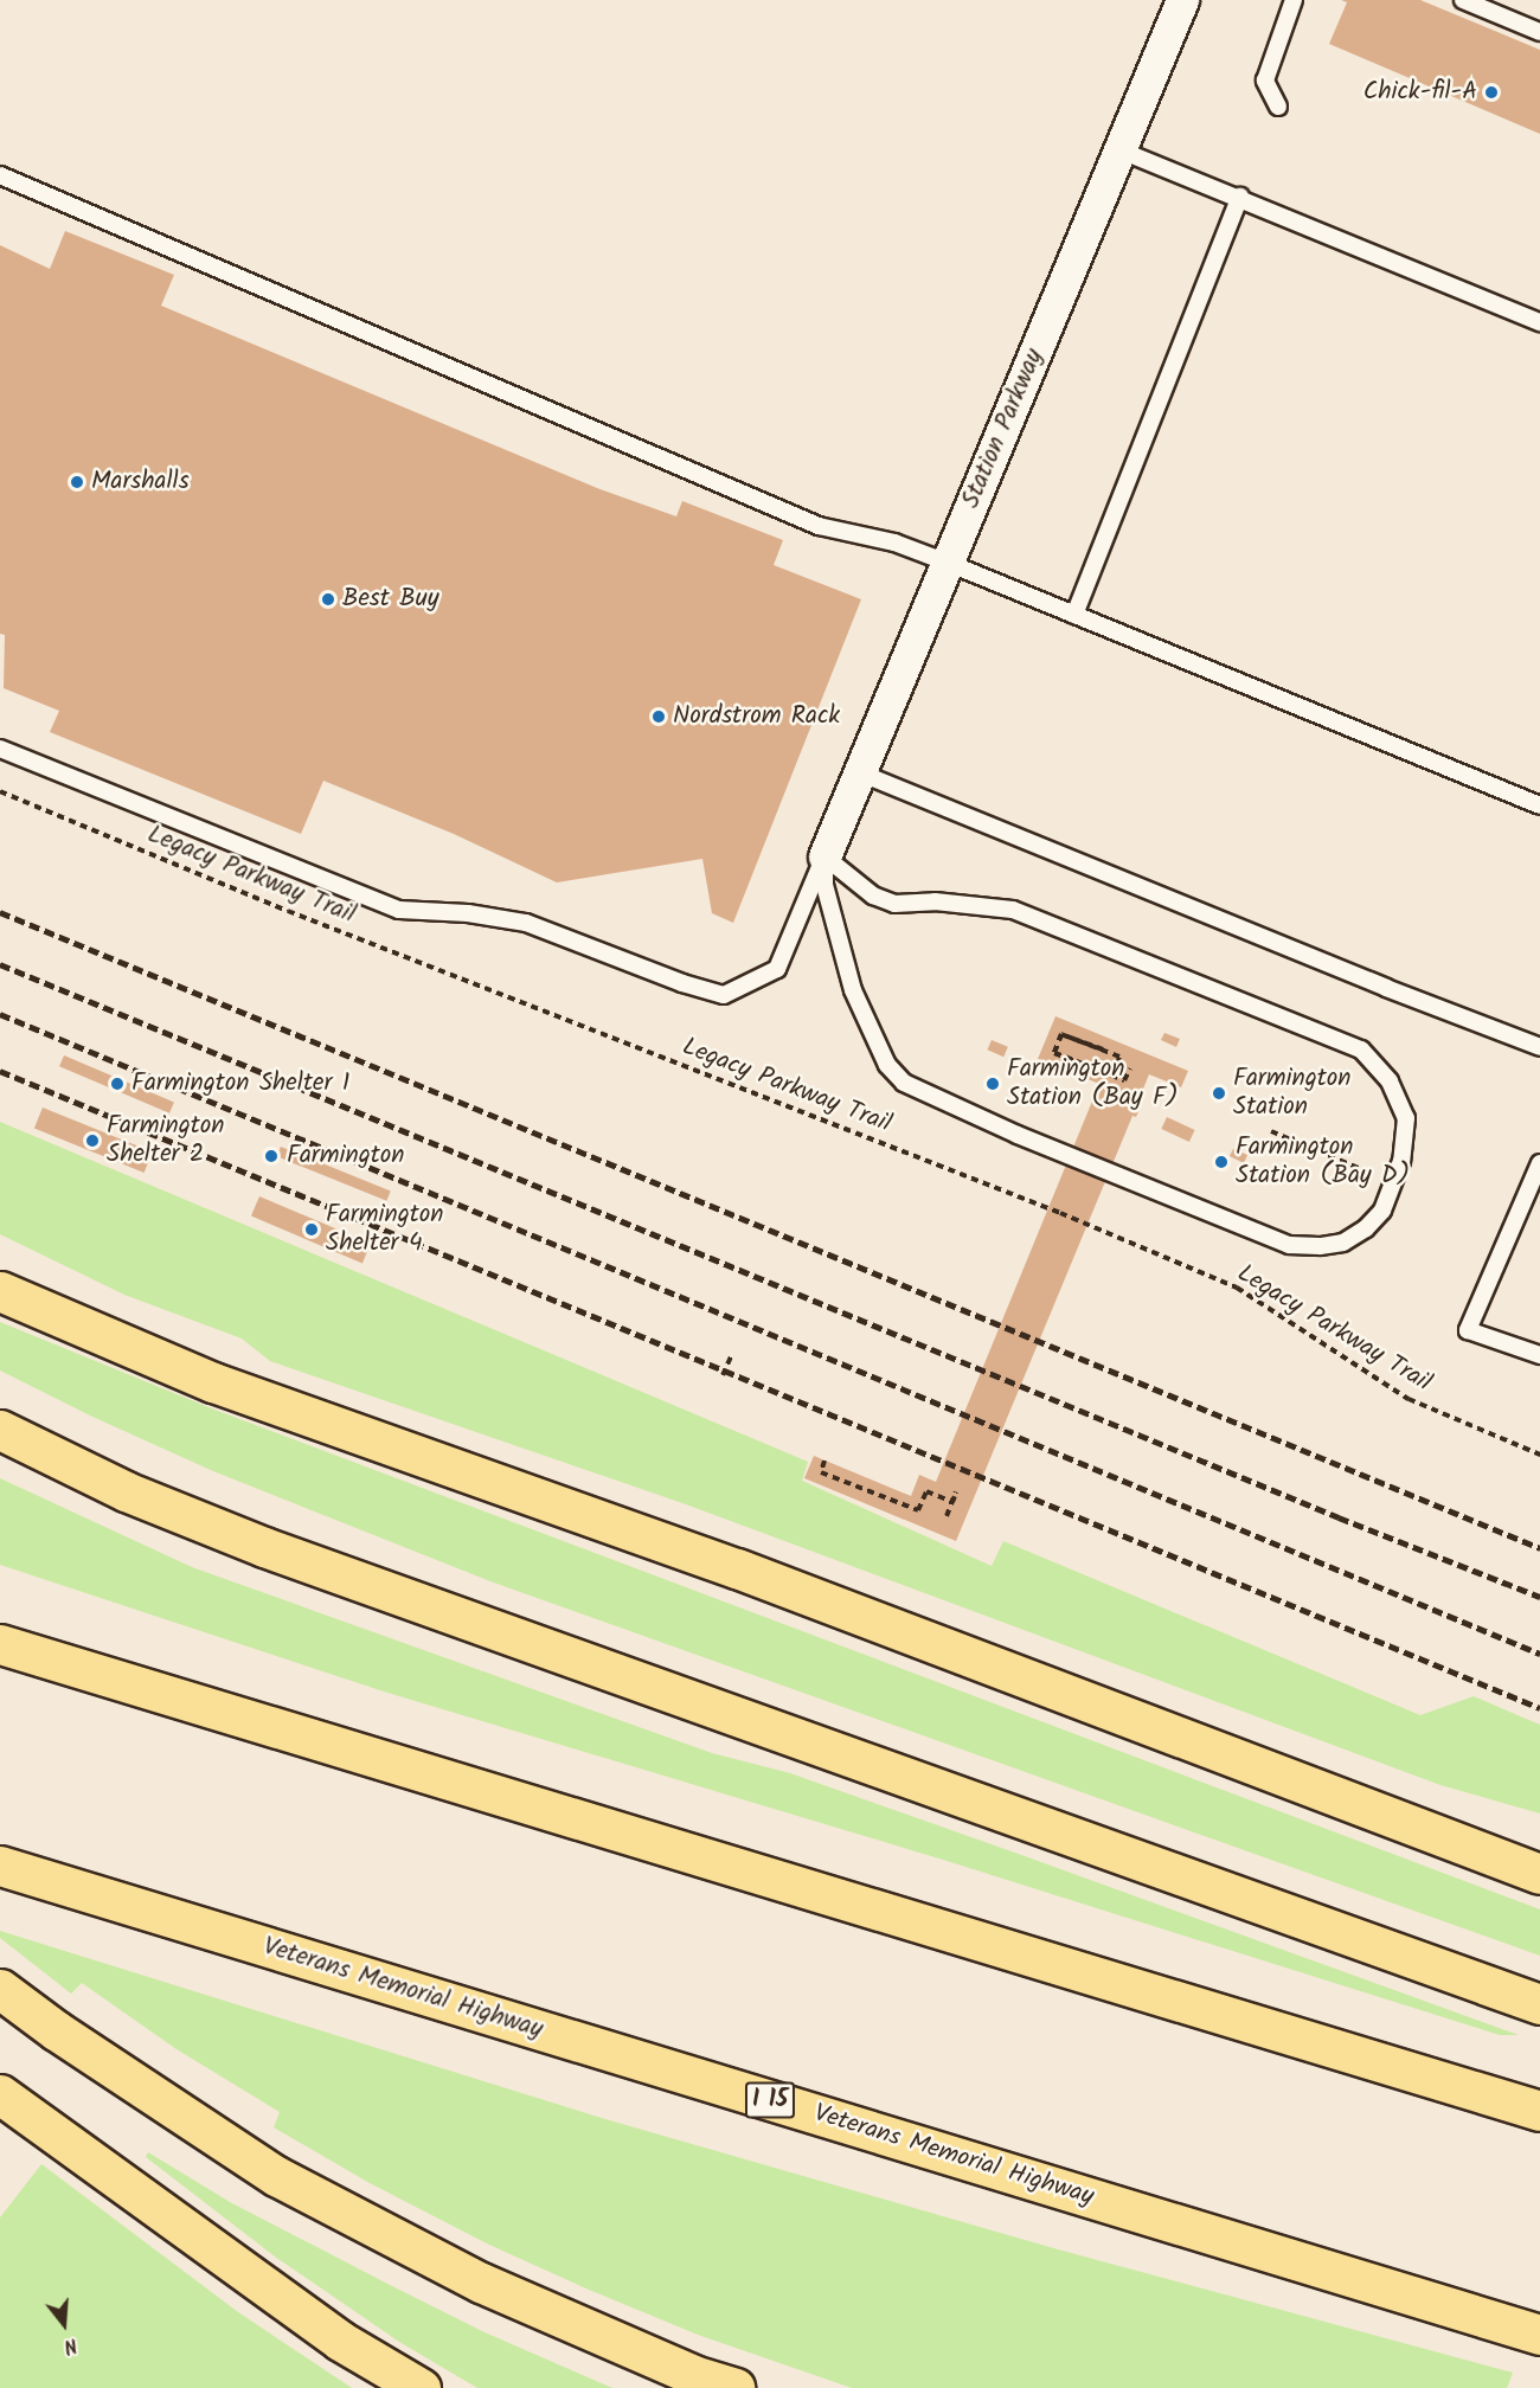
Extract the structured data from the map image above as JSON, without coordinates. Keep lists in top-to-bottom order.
{
  "streets": {
    "highway": ["Veterans Memorial Highway", "I 15"],
    "street": ["Station Parkway"],
    "path": ["Legacy Parkway Trail"]
  },
  "places": [
    "Chick-fil-A",
    "Marshalls",
    "Best Buy",
    "Nordstrom Rack",
    "Farmington Shelter 1",
    "Farmington Station (Bay F)",
    "Farmington Station",
    "Farmington Shelter 2",
    "Farmington",
    "Farmington Station (Bay D)",
    "Farmington Shelter 4"
  ],
  "north": "bottom"
}
